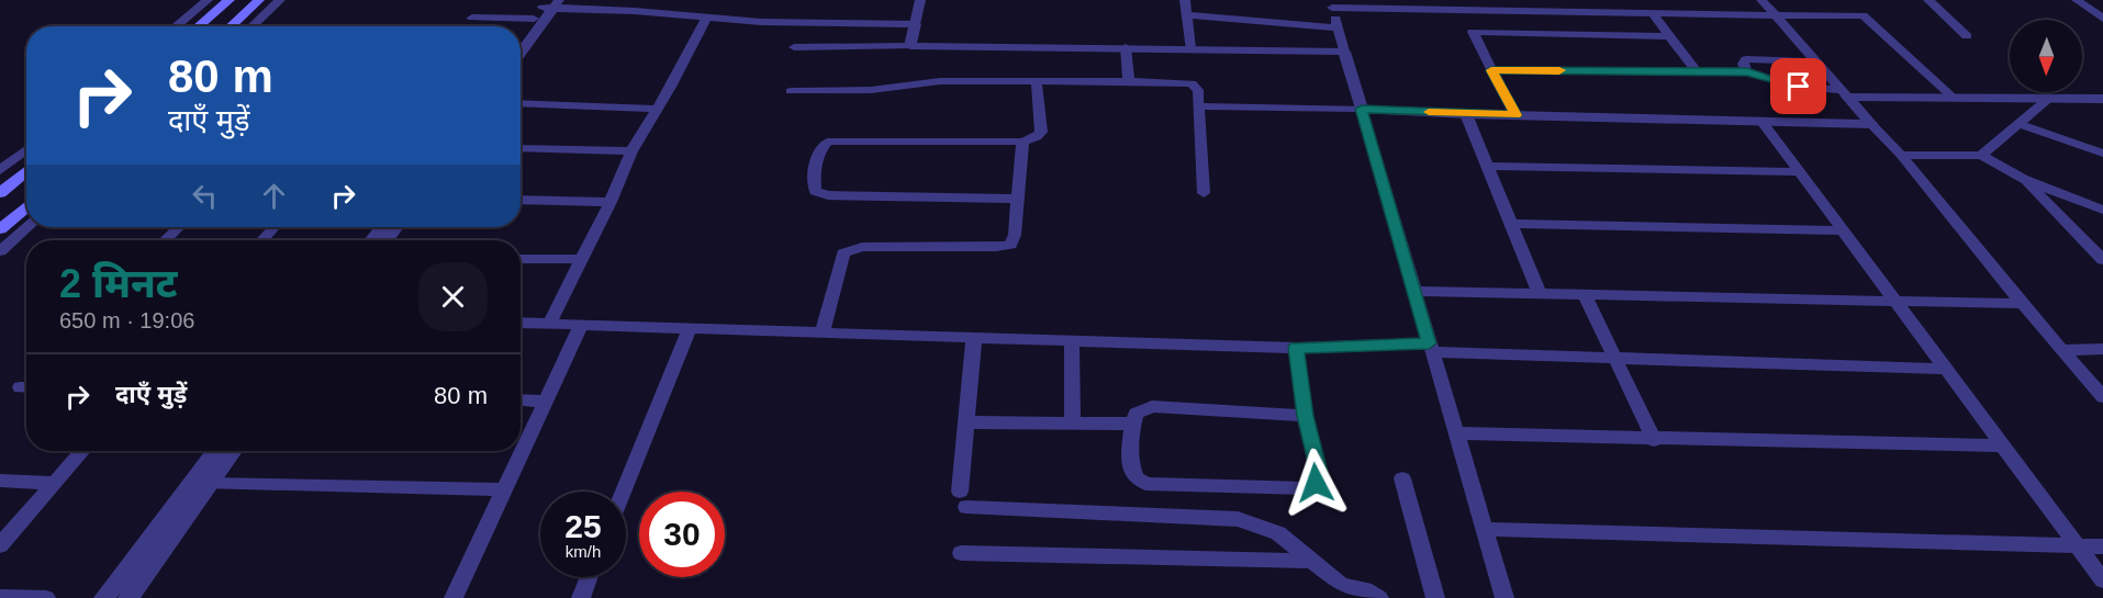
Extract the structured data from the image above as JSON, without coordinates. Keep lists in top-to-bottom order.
{
  "north": "bottom",
  "page": {
    "turn": ["80 m", "दाएँ मुड़ें"],
    "heading": ["2 मिनट", "650 m · 19:06"],
    "list": [
      {
        "name": "दाएँ मुड़ें",
        "value": "80 m"
      }
    ],
    "speed": "25 km/h",
    "limit": "30"
  }
}
